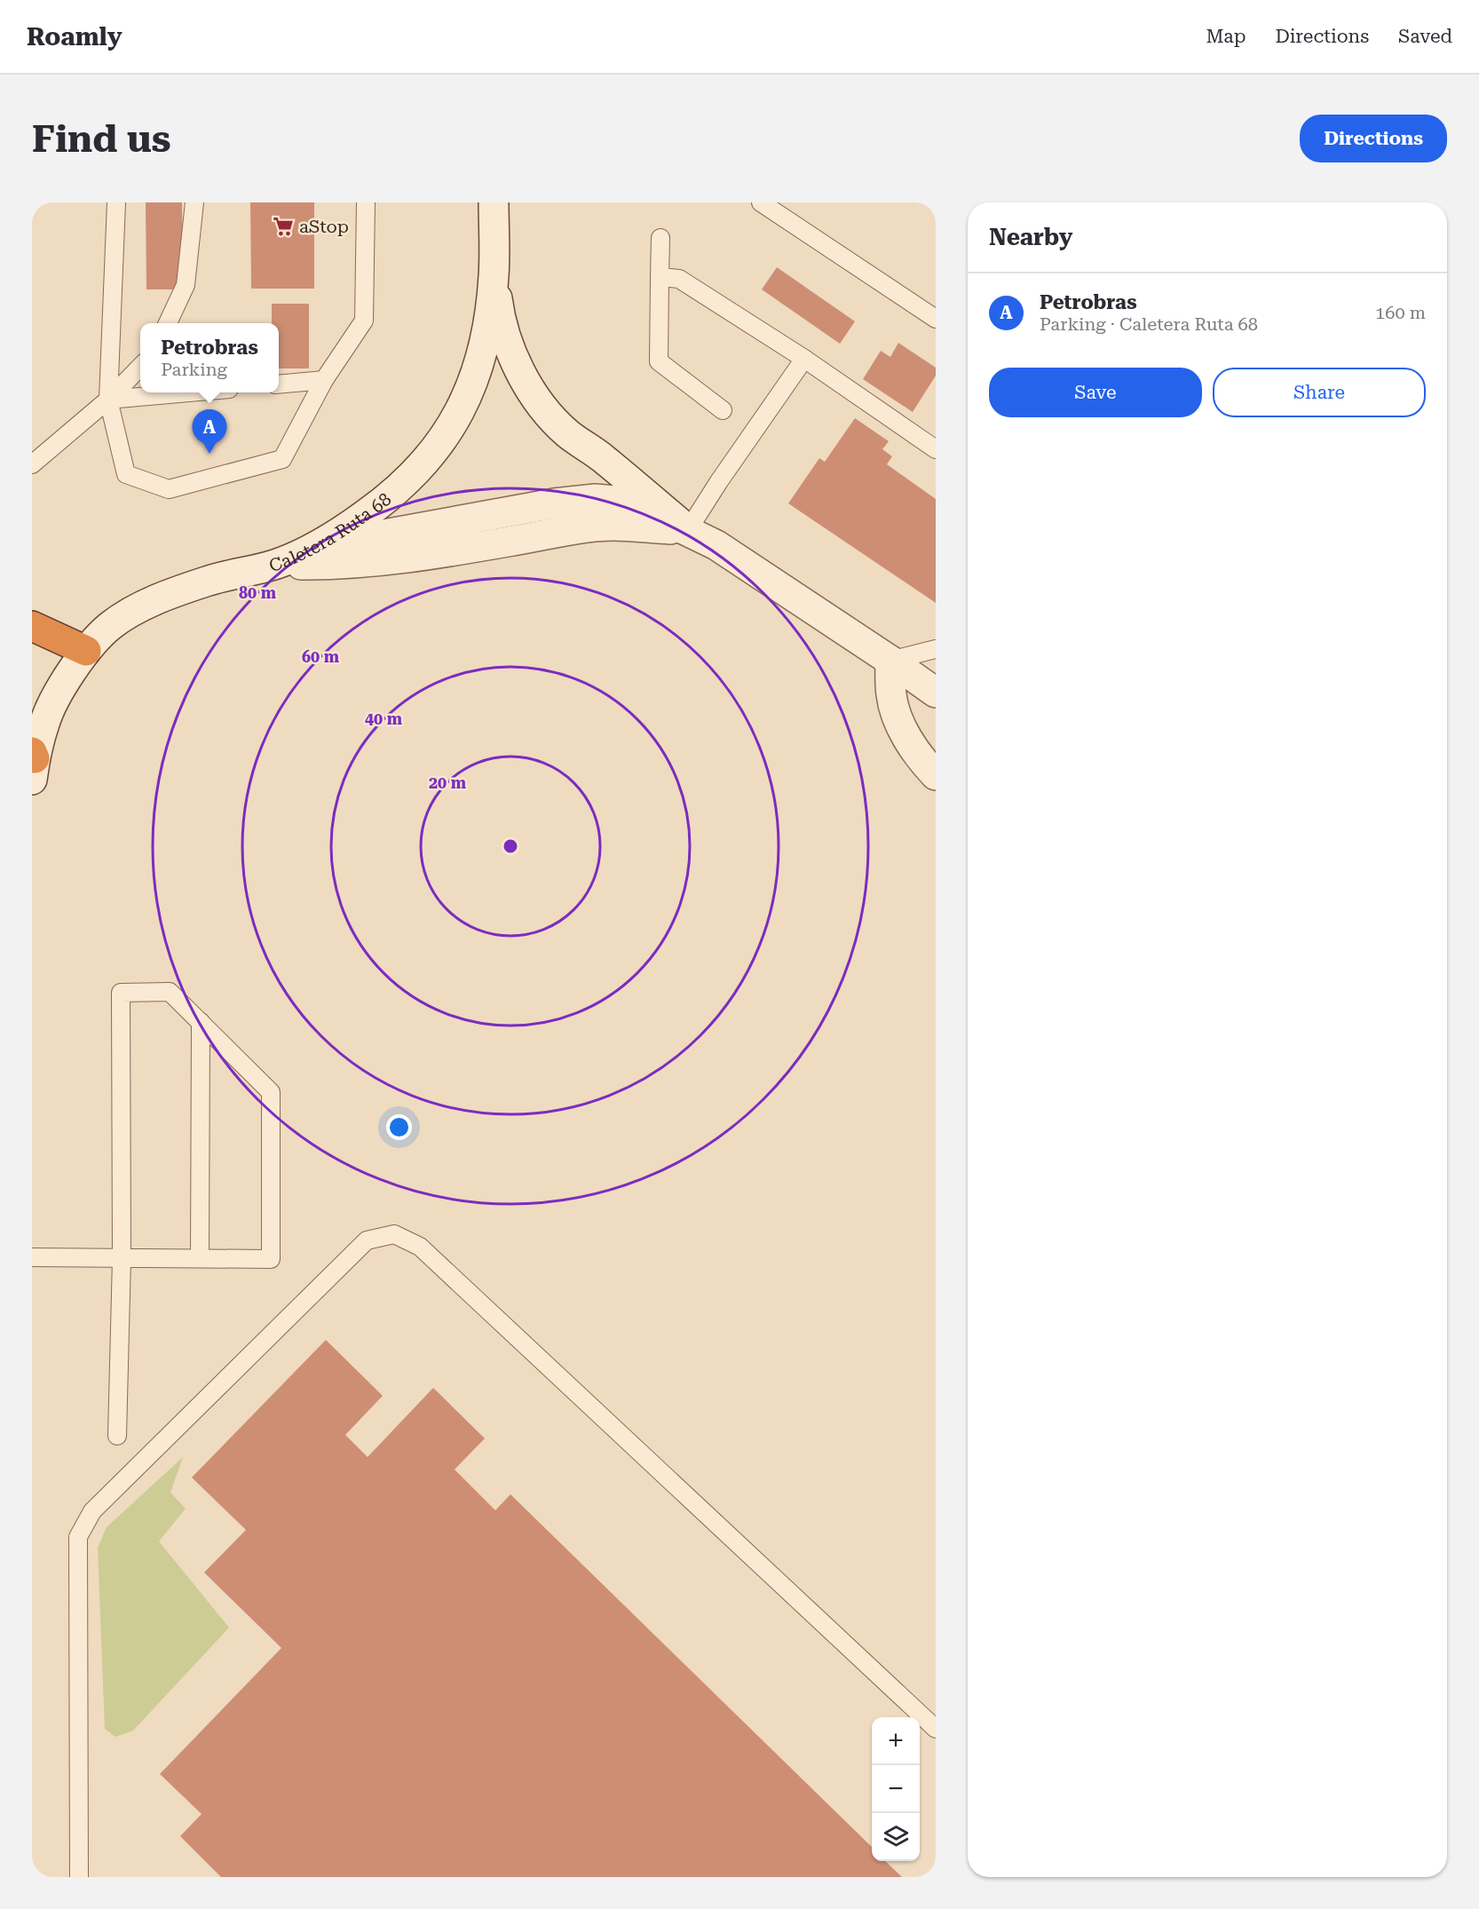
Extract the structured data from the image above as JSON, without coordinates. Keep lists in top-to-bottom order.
{
  "streets": {
    "main road": ["Caletera Ruta 68"]
  },
  "places": {
    "supermarket": ["aStop"]
  },
  "page": {
    "header": "Roamly",
    "nav": ["Map", "Directions", "Saved"],
    "buttons": [
      "Directions",
      ["Save", "Share"]
    ],
    "title": "Find us",
    "heading": "Nearby",
    "list": [
      {
        "mark": "A",
        "name": "Petrobras",
        "note": "Parking · Caletera Ruta 68",
        "value": "160 m"
      }
    ],
    "popup": ["Petrobras", "Parking"],
    "pins": "A",
    "map_buttons": ["+", "−"]
  },
  "rings": [
    "80 m",
    "60 m",
    "40 m",
    "20 m"
  ]
}
